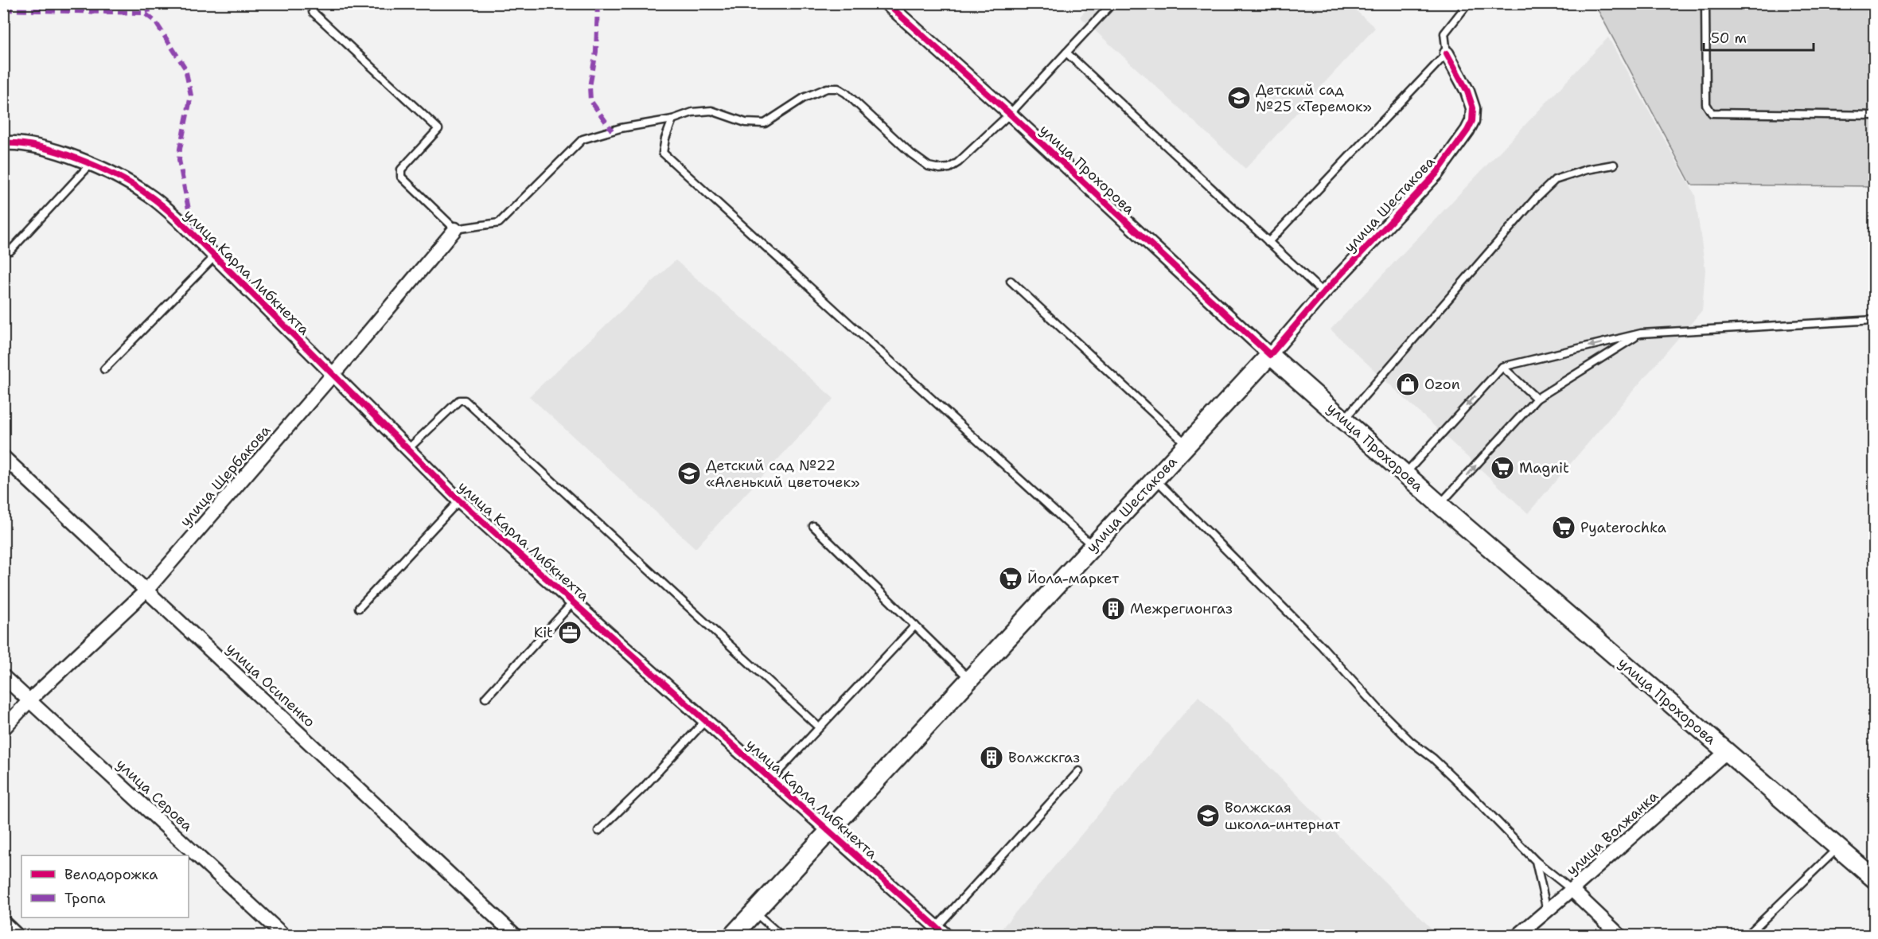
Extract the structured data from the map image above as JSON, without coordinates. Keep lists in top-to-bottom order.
{
  "streets": {
    "main road": ["улица Прохорова", "улица Шестакова"],
    "street": [
      "улица Карла Либкнехта",
      "улица Щербакова",
      "улица Осипенко",
      "улица Серова",
      "улица Волжанка"
    ]
  },
  "crossings": [
    ["улица Прохорова", "улица Шестакова"],
    ["улица Прохорова", "улица Волжанка"],
    ["улица Шестакова", "улица Карла Либкнехта"],
    ["улица Карла Либкнехта", "улица Щербакова"],
    ["улица Щербакова", "улица Осипенко"],
    ["улица Щербакова", "улица Серова"]
  ],
  "places": {
    "school or university": ["Детский сад №25 «Теремок»", "Детский сад №22 «Аленький цветочек»", "Волжская школа-интернат"],
    "shop": ["Ozon"],
    "supermarket": ["Magnit", "Pyaterochka", "Йола-маркет"],
    "building": ["Межрегионгаз", "Волжскгаз"],
    "office": ["Kit"]
  },
  "legend": ["Велодорожка", "Тропа"],
  "scale_bar": "50 m"
}
